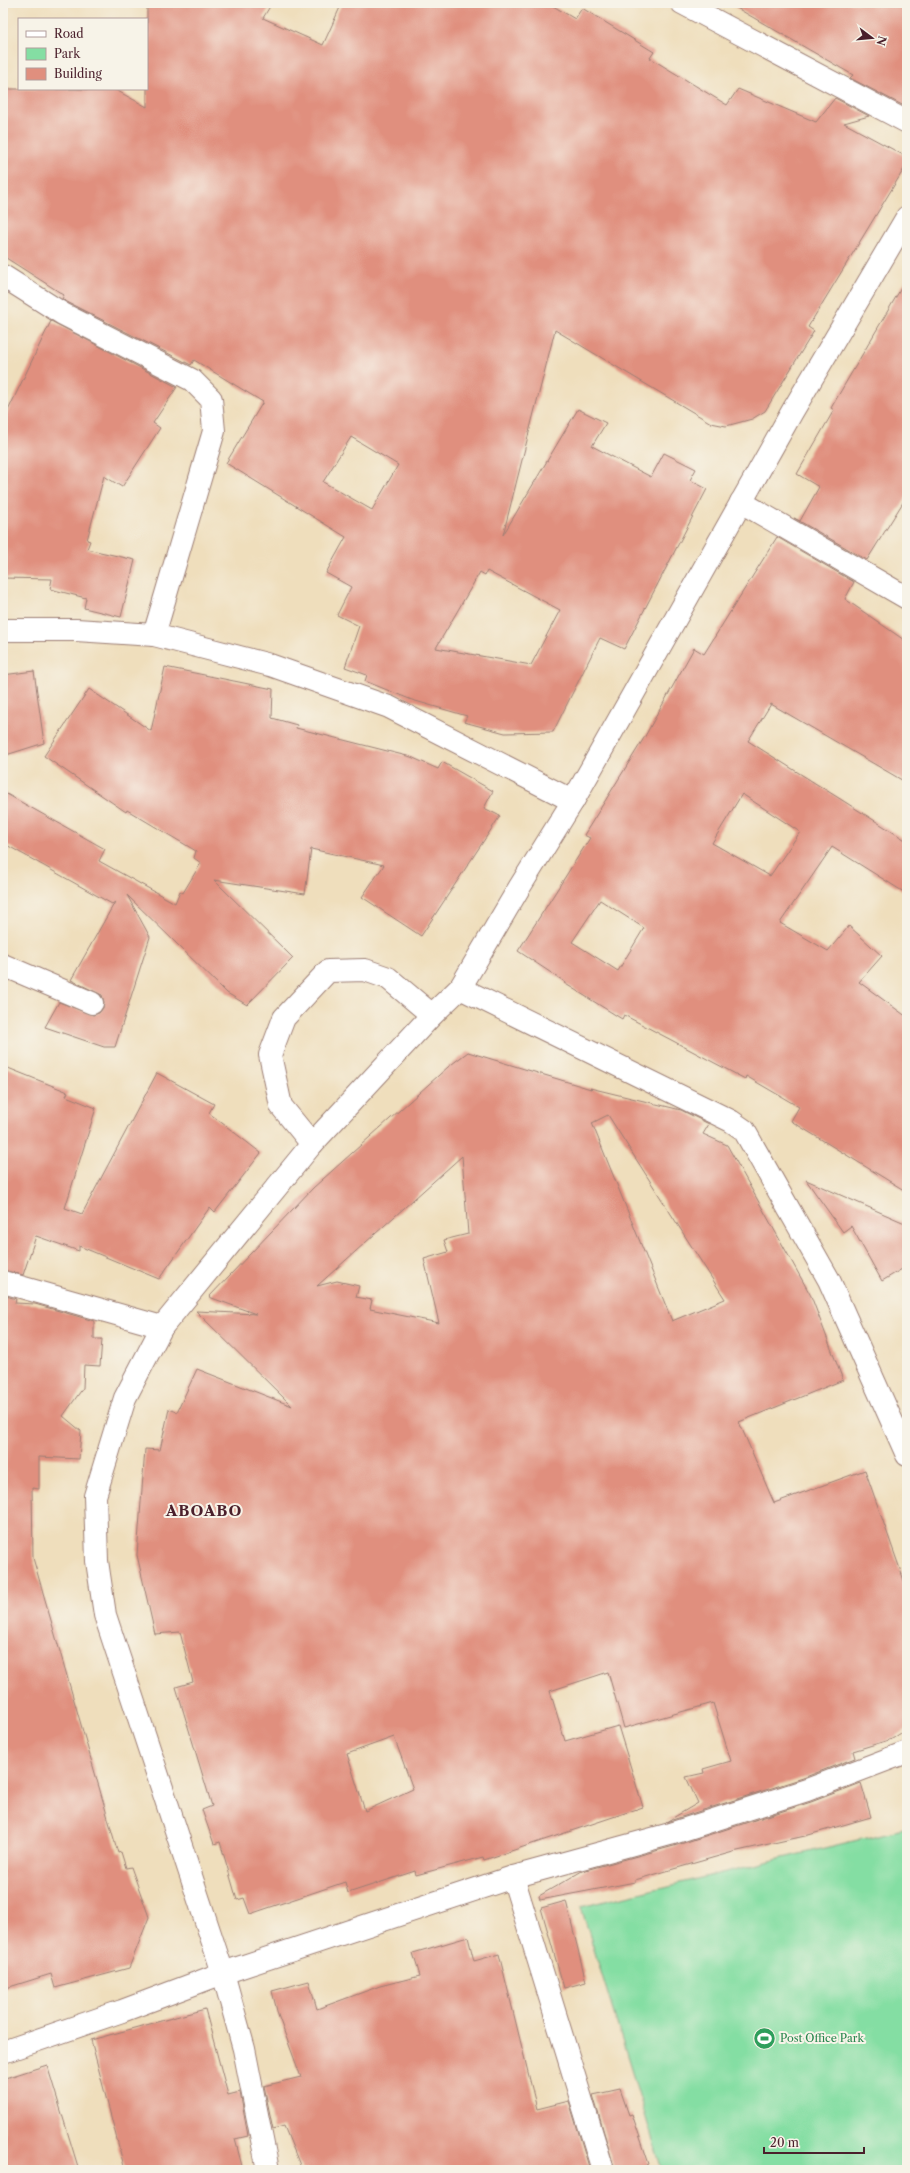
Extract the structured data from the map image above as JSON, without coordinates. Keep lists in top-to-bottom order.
{
  "districts": ["ABOABO"],
  "places": {
    "sports": ["Post Office Park"]
  },
  "legend": ["Road", "Park", "Building"],
  "scale_bar": "20 m",
  "north": "right"
}
